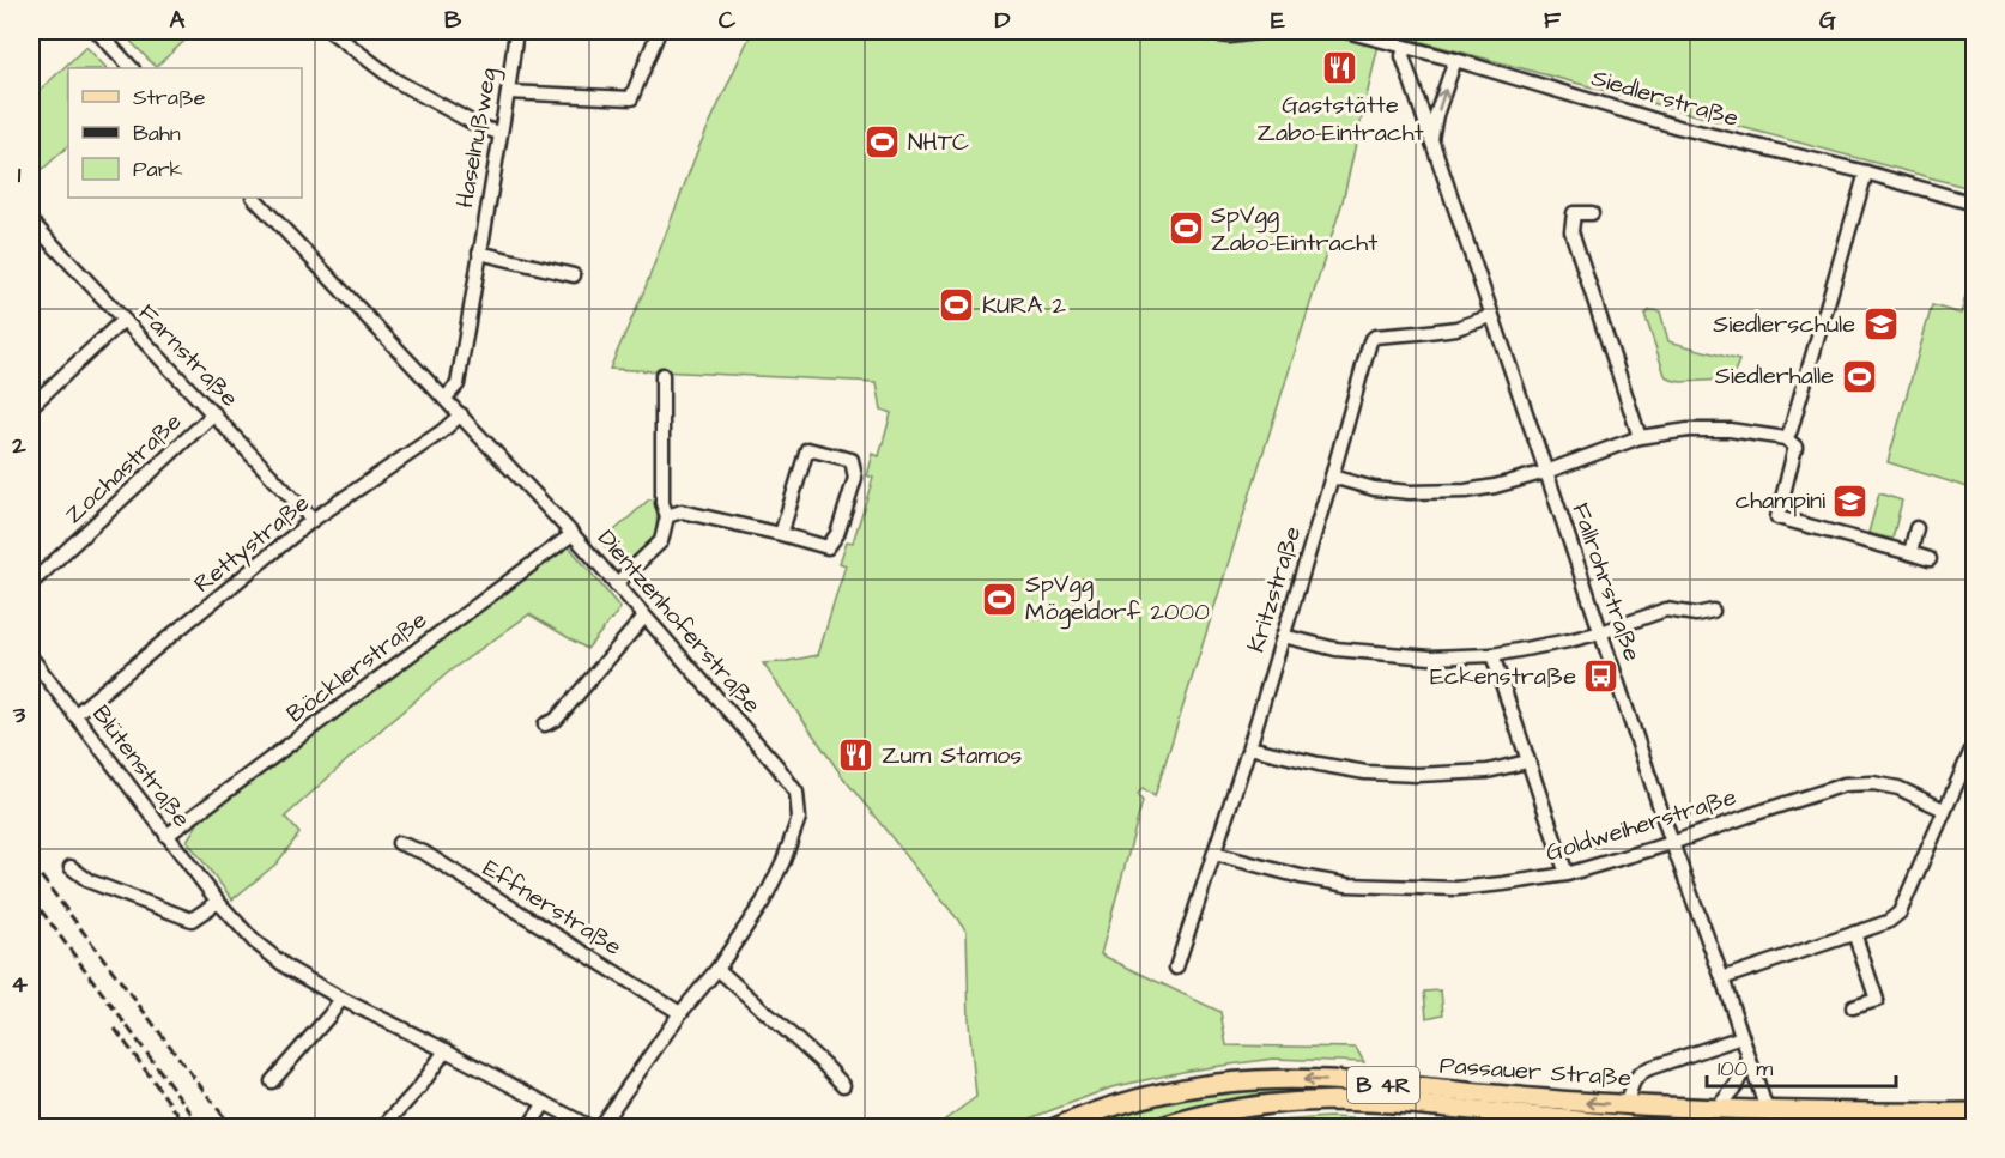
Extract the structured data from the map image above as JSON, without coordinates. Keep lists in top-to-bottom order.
{
  "streets": {
    "main road": ["Passauer Straße", "B 4R"],
    "street": [
      "Siedlerstraße",
      "Haselnußweg",
      "Farnstraße",
      "Zochastraße",
      "Rettystraße",
      "Fallrohrstraße",
      "Kritzstraße",
      "Dientzenhoferstraße",
      "Böcklerstraße",
      "Blütenstraße",
      "Goldweiherstraße",
      "Effnerstraße"
    ]
  },
  "crossings": [
    ["Siedlerstraße", "Fallrohrstraße"],
    ["Haselnußweg", "Dientzenhoferstraße"],
    ["Farnstraße", "Zochastraße"],
    ["Farnstraße", "Rettystraße"],
    ["Rettystraße", "Dientzenhoferstraße"],
    ["Rettystraße", "Blütenstraße"],
    ["Fallrohrstraße", "Kritzstraße"],
    ["Fallrohrstraße", "Goldweiherstraße"],
    ["Fallrohrstraße", "Passauer Straße"],
    ["Kritzstraße", "Goldweiherstraße"],
    ["Dientzenhoferstraße", "Böcklerstraße"],
    ["Dientzenhoferstraße", "Effnerstraße"],
    ["Böcklerstraße", "Blütenstraße"]
  ],
  "places": {
    "restaurant": ["Gaststätte Zabo-Eintracht", "Zum Stamos"],
    "sports": [
      "NHTC",
      "SpVgg Zabo-Eintracht",
      "KURA 2",
      "Siedlerhalle",
      "SpVgg Mögeldorf 2000"
    ],
    "school or university": ["Siedlerschule", "champini"],
    "bus stop": ["Eckenstraße"]
  },
  "legend": ["Straße", "Bahn", "Park"],
  "scale_bar": "100 m",
  "grid": {
    "columns": [
      "A",
      "B",
      "C",
      "D",
      "E",
      "F",
      "G"
    ],
    "rows": [
      "1",
      "2",
      "3",
      "4"
    ]
  }
}
